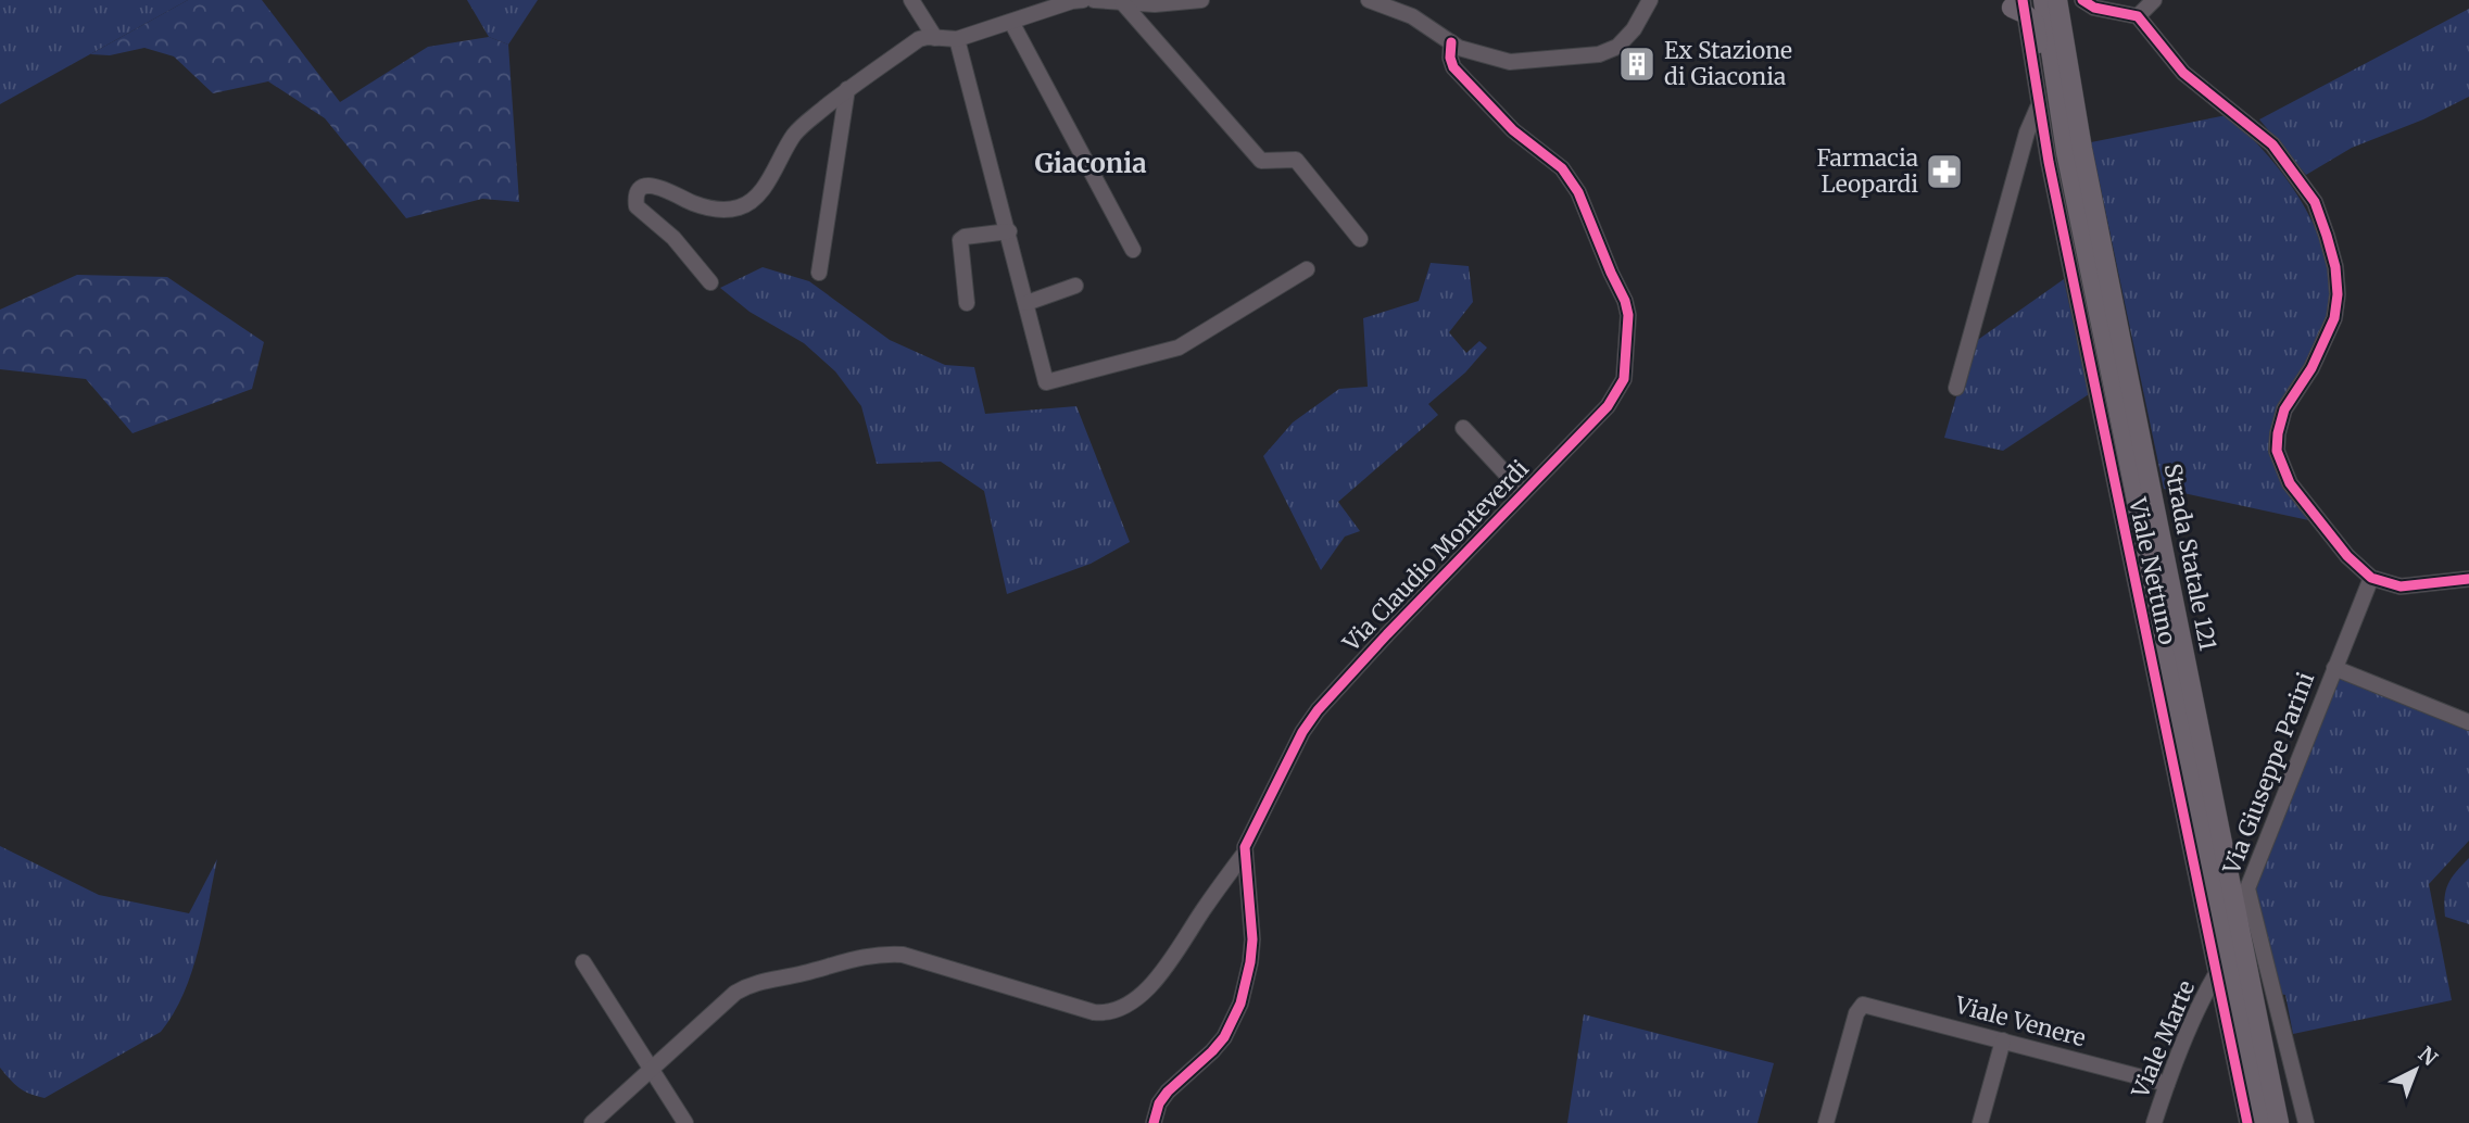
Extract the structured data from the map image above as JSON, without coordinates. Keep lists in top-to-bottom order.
{
  "streets": {
    "main road": ["Strada Statale 121"],
    "street": [
      "Via Claudio Monteverdi",
      "Viale Nettuno",
      "Via Giuseppe Parini",
      "Viale Venere",
      "Viale Marte"
    ]
  },
  "crossings": [
    ["Viale Nettuno", "Viale Marte"],
    ["Viale Venere", "Viale Marte"]
  ],
  "districts": ["Giaconia"],
  "places": {
    "building": ["Ex Stazione di Giaconia"],
    "pharmacy": ["Farmacia Leopardi"]
  },
  "north": "top right"
}
